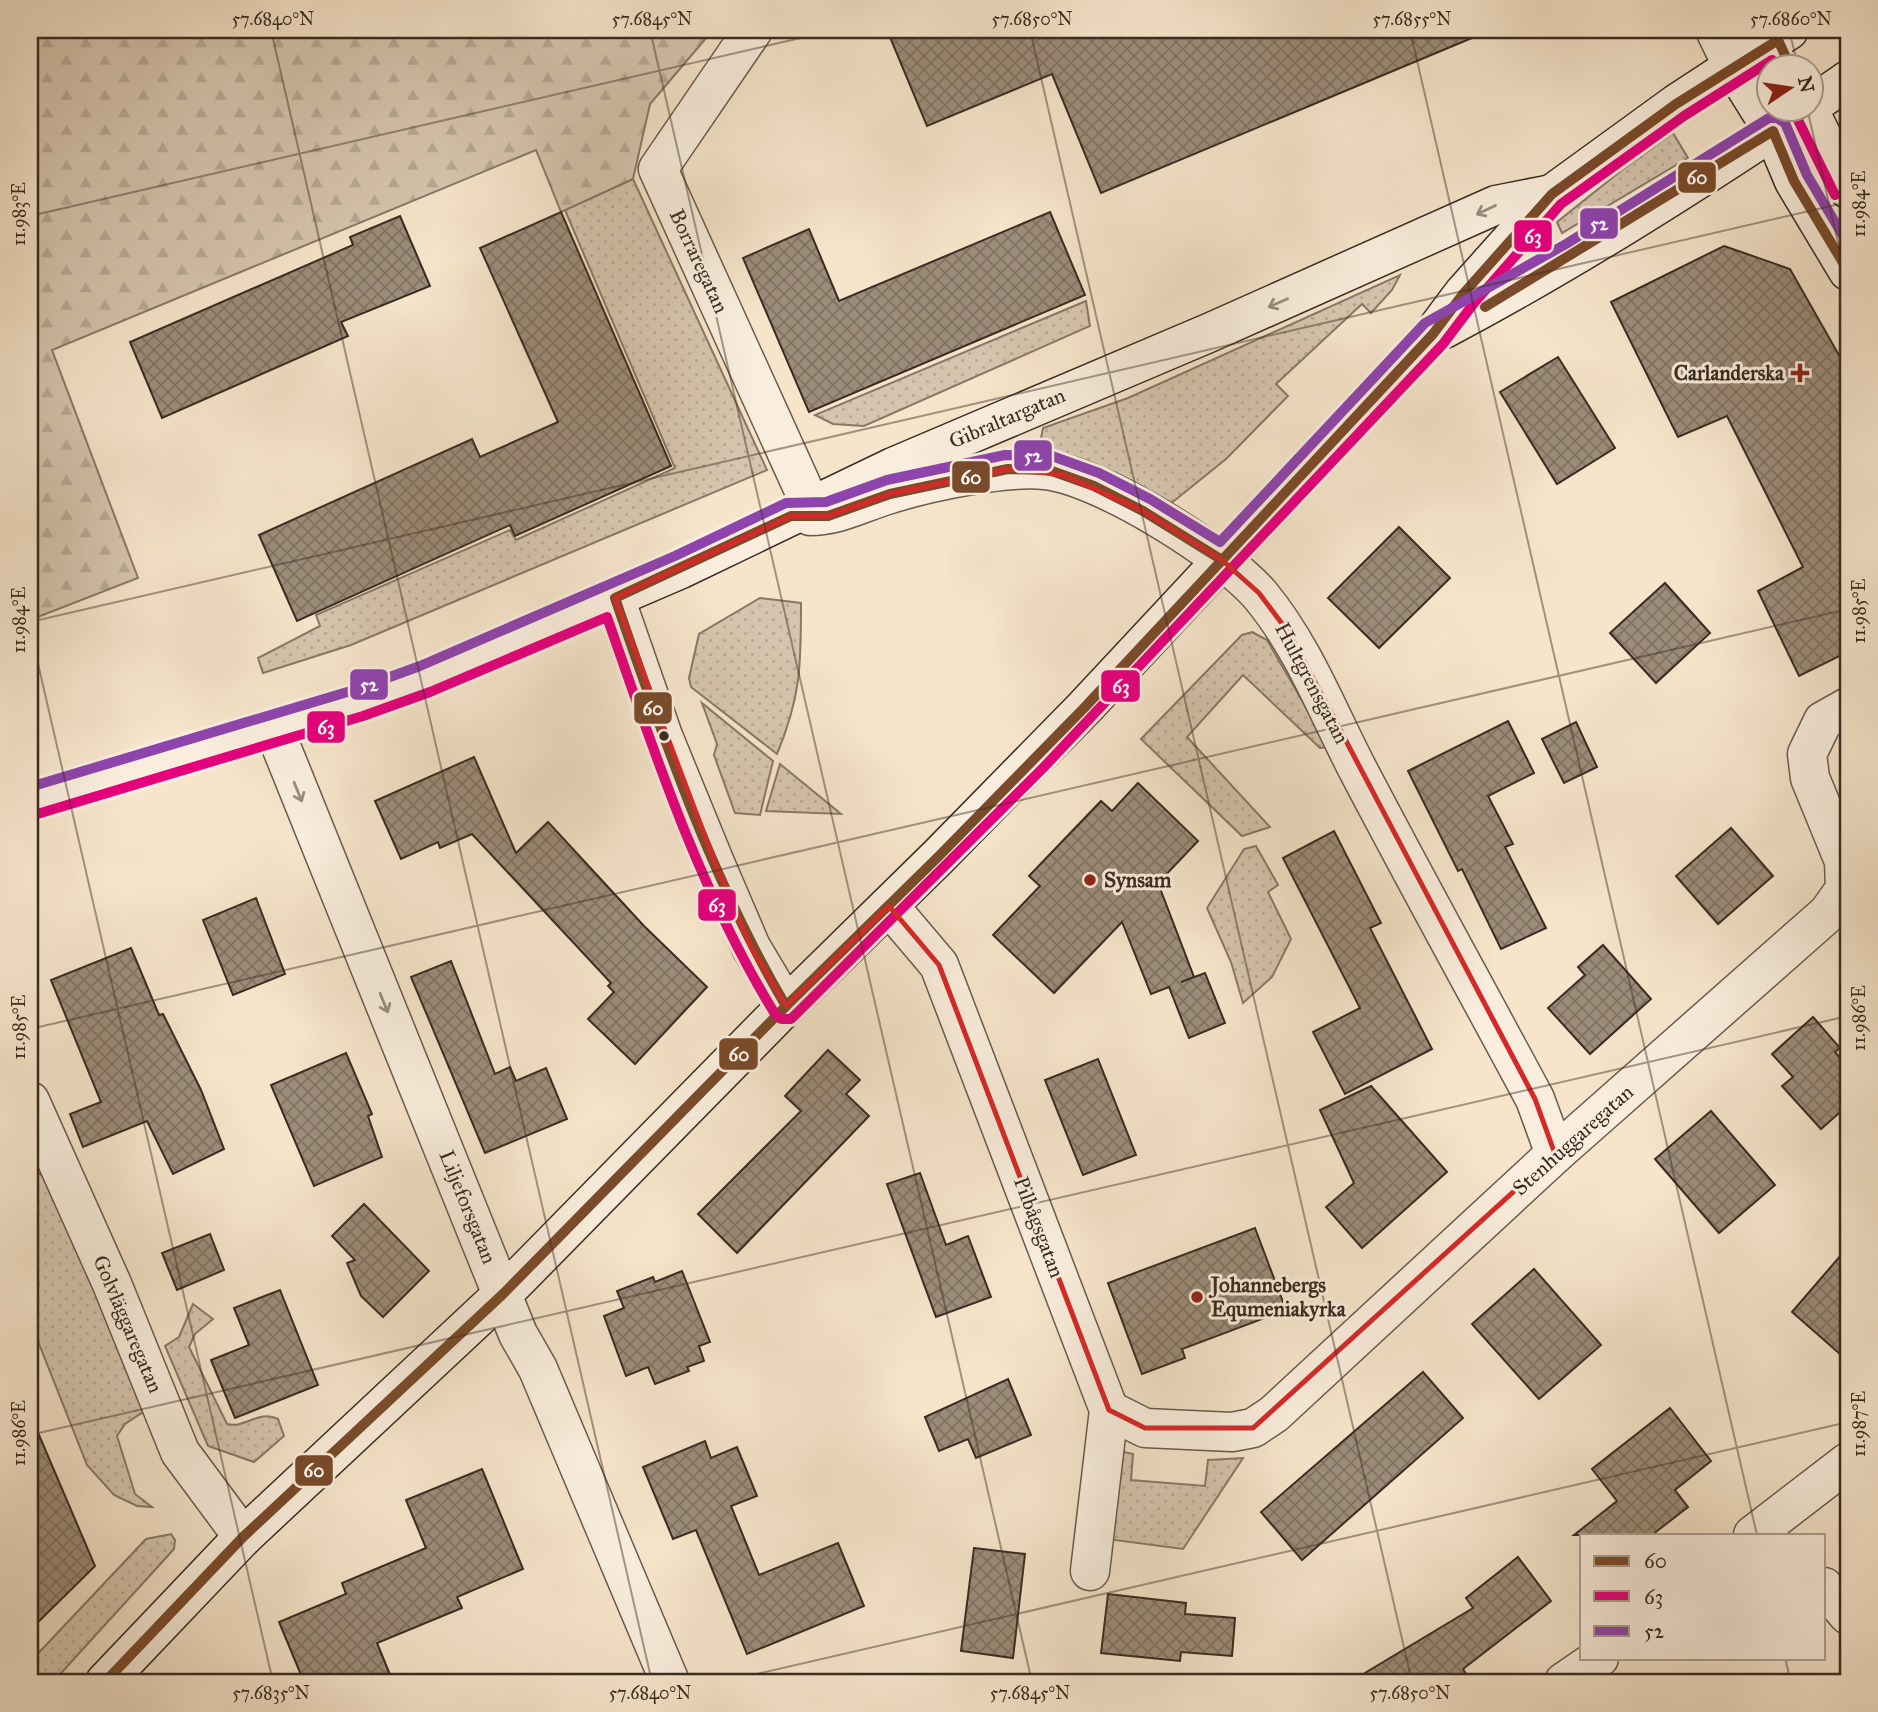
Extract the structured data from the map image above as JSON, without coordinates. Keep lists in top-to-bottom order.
{
  "streets": {
    "street": [
      "Borraregatan",
      "Gibraltargatan",
      "Hultgrensgatan",
      "Stenhuggaregatan",
      "Liljeforsgatan",
      "Pilbågsgatan",
      "Golvläggaregatan"
    ]
  },
  "crossings": [
    ["Borraregatan", "Gibraltargatan"],
    ["Borraregatan", "Hultgrensgatan"],
    ["Gibraltargatan", "Hultgrensgatan"],
    ["Gibraltargatan", "Liljeforsgatan"],
    ["Hultgrensgatan", "Stenhuggaregatan"],
    ["Stenhuggaregatan", "Pilbågsgatan"]
  ],
  "one_way": ["Liljeforsgatan"],
  "places": {
    "health": ["Carlanderska"],
    "other": ["Synsam", "Johannebergs Equmeniakyrka"]
  },
  "lines": ["transit line 60", "transit line 63", "transit line 52"],
  "legend": ["60", "63", "52"],
  "north": "right",
  "coordinates": [
    "57.6840°N",
    "57.6845°N",
    "57.6850°N",
    "57.6855°N",
    "57.6860°N",
    "11.984°E",
    "11.983°E",
    "11.985°E",
    "11.986°E",
    "11.987°E",
    "57.6835°N"
  ]
}
